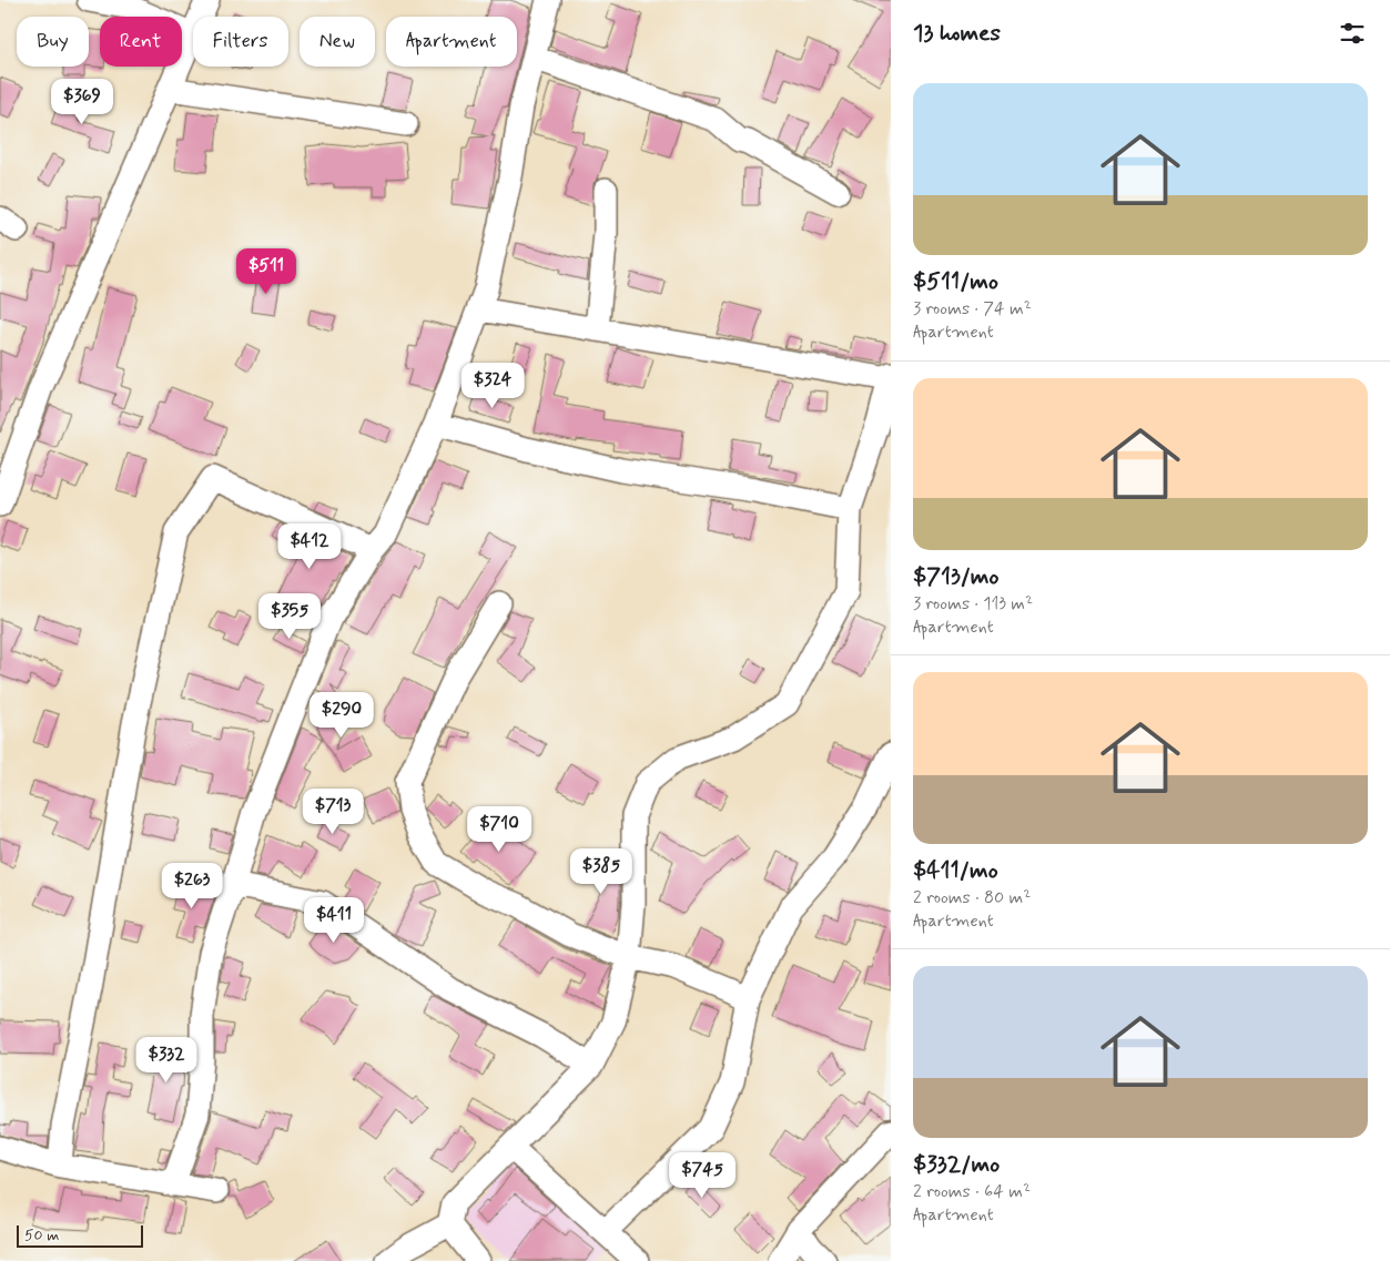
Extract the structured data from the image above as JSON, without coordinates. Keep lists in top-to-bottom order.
{
  "scale_bar": "50 m",
  "page": {
    "heading": "13 homes",
    "chip": [
      "Buy",
      "Rent",
      "Filters",
      "New",
      "Apartment"
    ],
    "list": [
      {
        "name": "$511/mo",
        "note": "3 rooms · 74 m² · Apartment"
      },
      {
        "name": "$713/mo",
        "note": "3 rooms · 113 m² · Apartment"
      },
      {
        "name": "$411/mo",
        "note": "2 rooms · 80 m² · Apartment"
      },
      {
        "name": "$332/mo",
        "note": "2 rooms · 64 m² · Apartment"
      }
    ],
    "price": [
      "$369",
      "$511",
      "$324",
      "$412",
      "$355",
      "$290",
      "$713",
      "$710",
      "$385",
      "$263",
      "$411",
      "$332",
      "$745"
    ],
    "scale": "50 m"
  }
}
